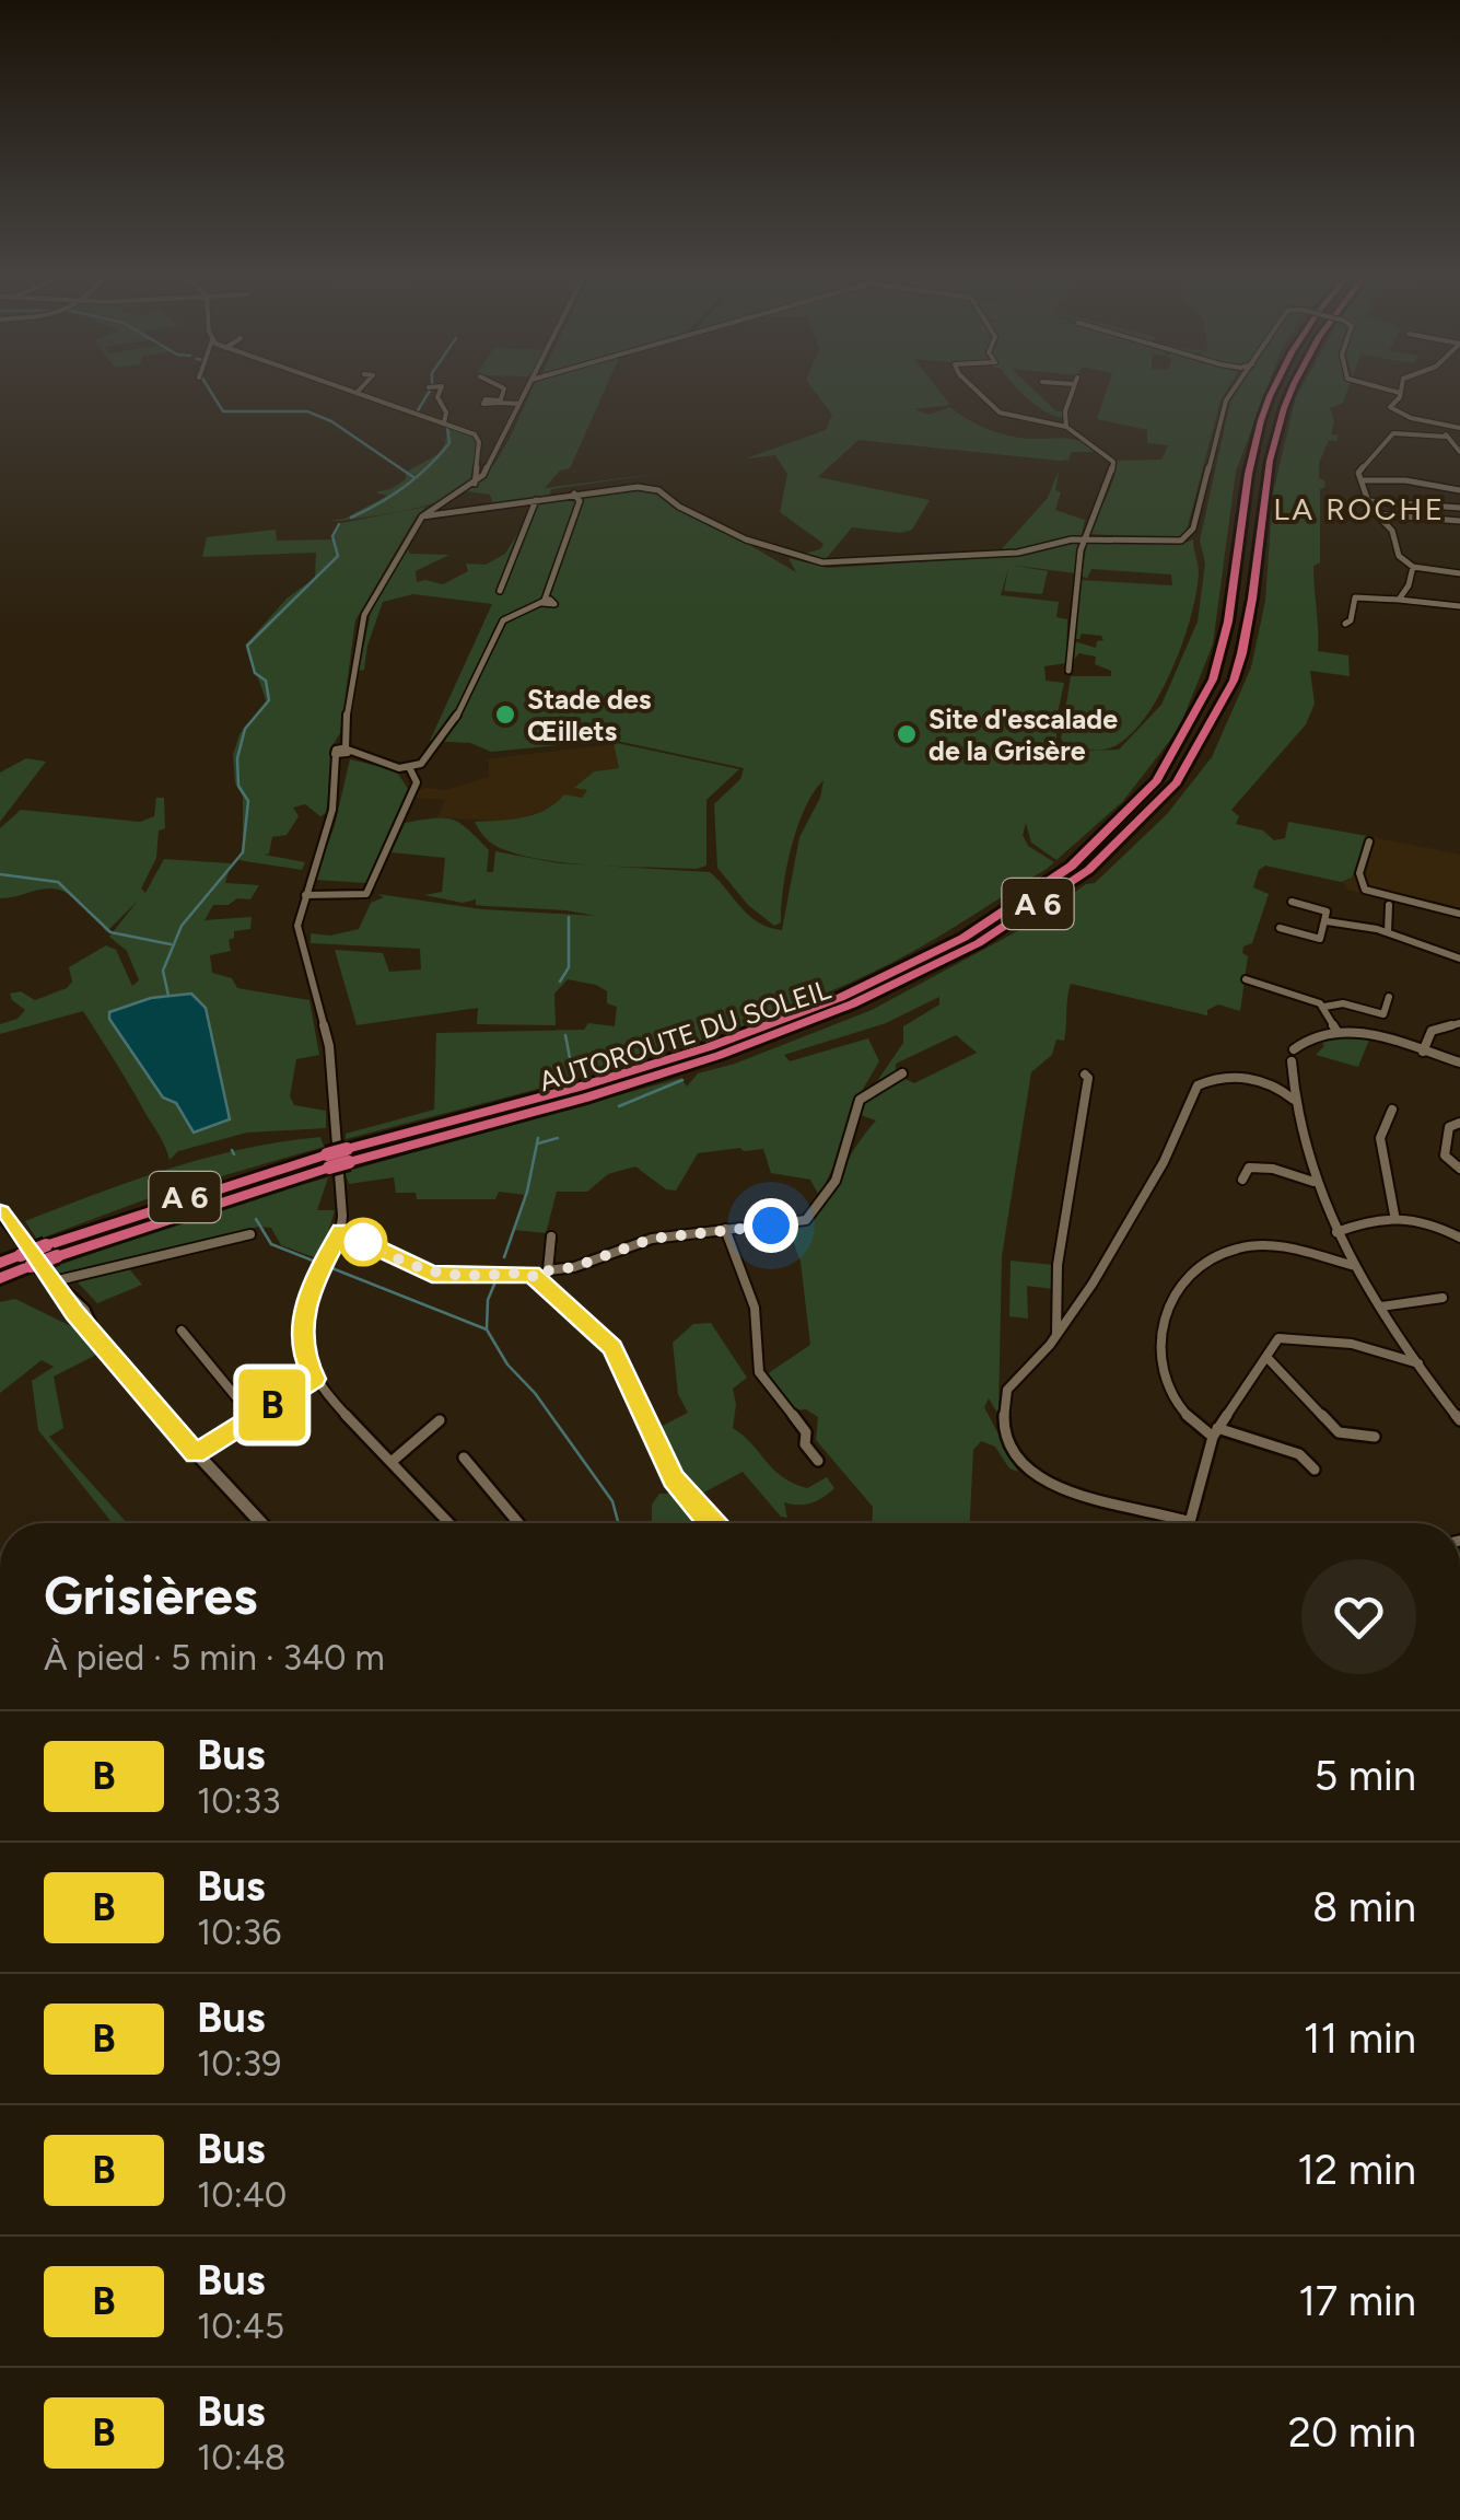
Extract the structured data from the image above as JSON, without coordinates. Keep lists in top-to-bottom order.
{
  "streets": {
    "highway": ["A 6", "AUTOROUTE DU SOLEIL"]
  },
  "districts": ["LA ROCHE"],
  "places": ["Stade des Œillets", "Site d'escalade de la Grisère"],
  "lines": ["bus line B"],
  "page": {
    "on_map": "B",
    "heading": ["Grisières", "À pied · 5 min · 340 m"],
    "list": [
      {
        "mark": "B",
        "name": "Bus",
        "note": "10:33",
        "value": "5 min"
      },
      {
        "mark": "B",
        "name": "Bus",
        "note": "10:36",
        "value": "8 min"
      },
      {
        "mark": "B",
        "name": "Bus",
        "note": "10:39",
        "value": "11 min"
      },
      {
        "mark": "B",
        "name": "Bus",
        "note": "10:40",
        "value": "12 min"
      },
      {
        "mark": "B",
        "name": "Bus",
        "note": "10:45",
        "value": "17 min"
      },
      {
        "mark": "B",
        "name": "Bus",
        "note": "10:48",
        "value": "20 min"
      }
    ]
  }
}
